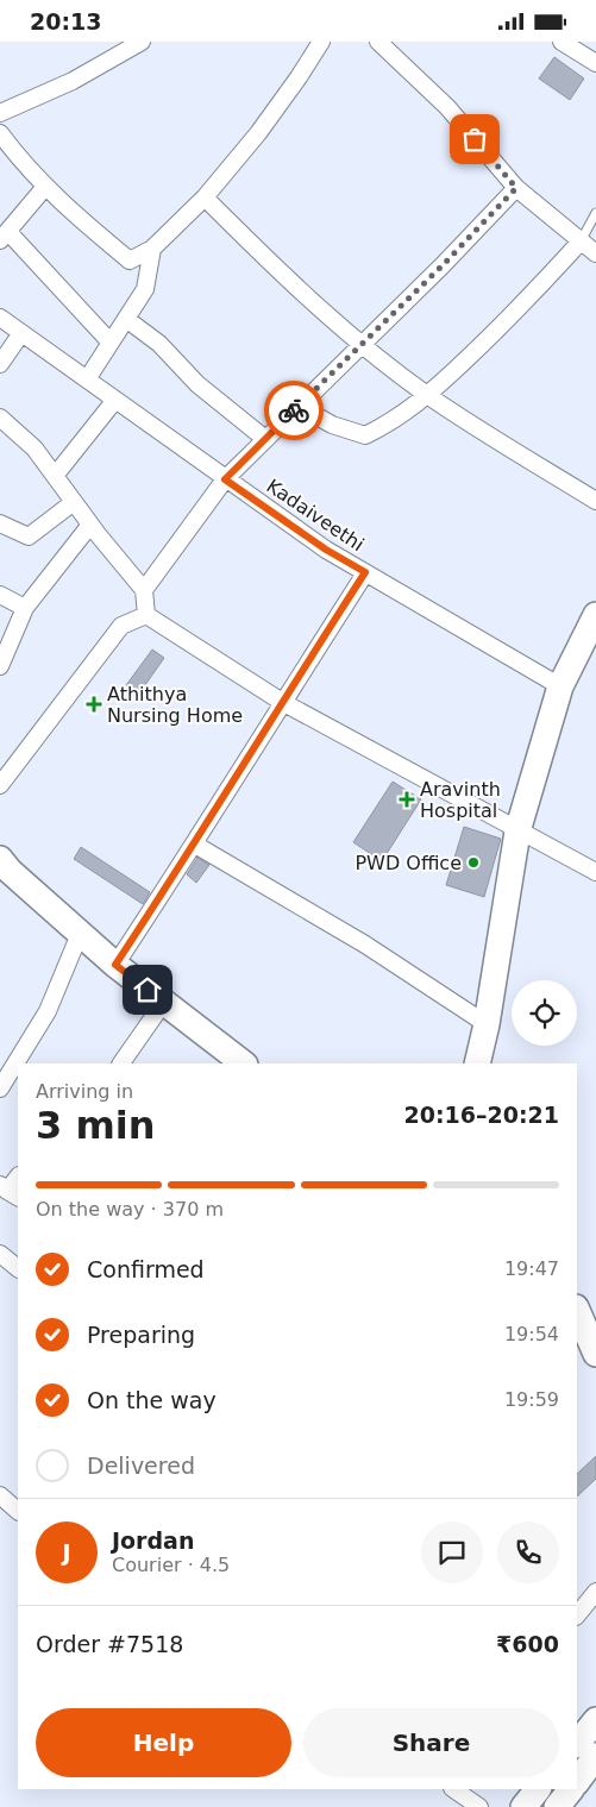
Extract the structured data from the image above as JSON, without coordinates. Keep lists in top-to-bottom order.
{
  "streets": {
    "street": ["Kadaiveethi"]
  },
  "places": {
    "health": ["Athithya Nursing Home", "Aravinth Hospital"],
    "other": ["PWD Office"]
  },
  "page": {
    "status": "20:13",
    "heading": ["3 min", "Arriving in", "20:16–20:21"],
    "panel": [
      "Jordan",
      "Courier · 4.5",
      "Order #7518",
      "₹600"
    ],
    "bar": "On the way · 370 m",
    "list": [
      ["Confirmed", "19:47"],
      ["Preparing", "19:54"],
      ["On the way", "19:59"],
      "Delivered"
    ],
    "round": "J",
    "buttons": ["Help", "Share"]
  }
}
